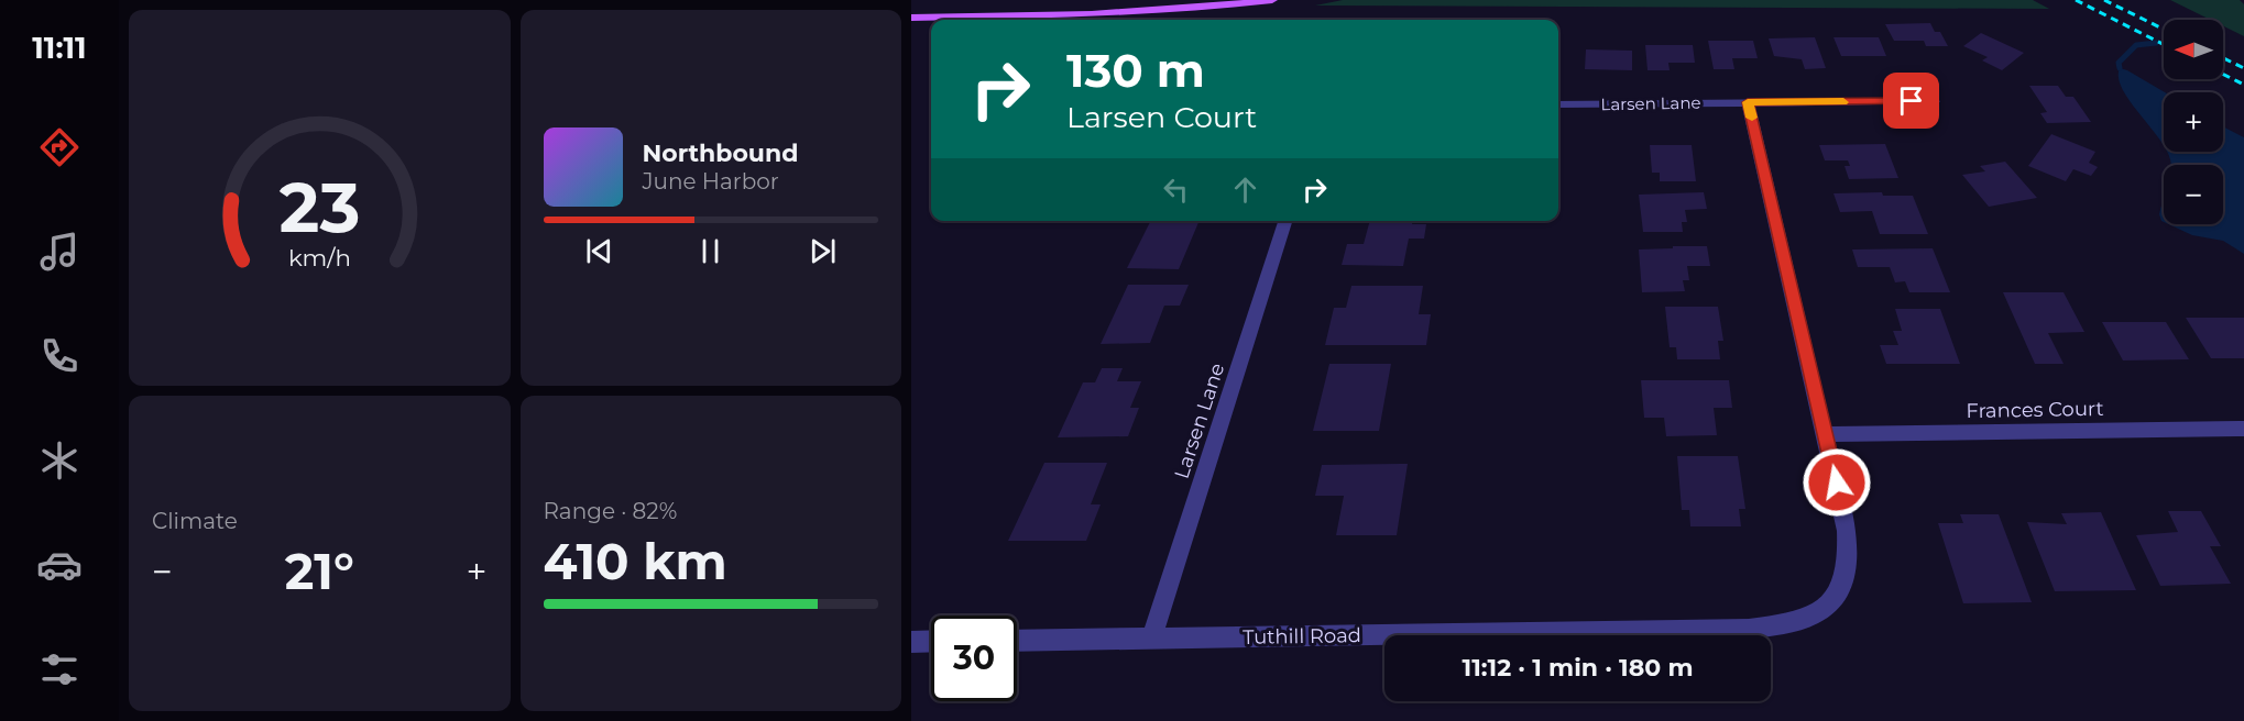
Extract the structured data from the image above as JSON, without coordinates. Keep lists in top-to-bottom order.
{
  "streets": {
    "street": ["Larsen Lane", "Frances Court", "Tuthill Road"]
  },
  "crossings": [
    ["Larsen Lane", "Tuthill Road"],
    ["Frances Court", "Tuthill Road"]
  ],
  "north": "left",
  "page": {
    "tabs": "11:11",
    "map_buttons": ["+", "−"],
    "turn": ["130 m", "Larsen Court"],
    "song": ["Northbound", "June Harbor"],
    "tile": [
      "Climate",
      ["Range · 82%", "410 km"]
    ],
    "heat": ["−", "21°", "+"],
    "limit": "30",
    "trip": "11:12 · 1 min · 180 m",
    "gauge": ["23", "km/h"]
  }
}
